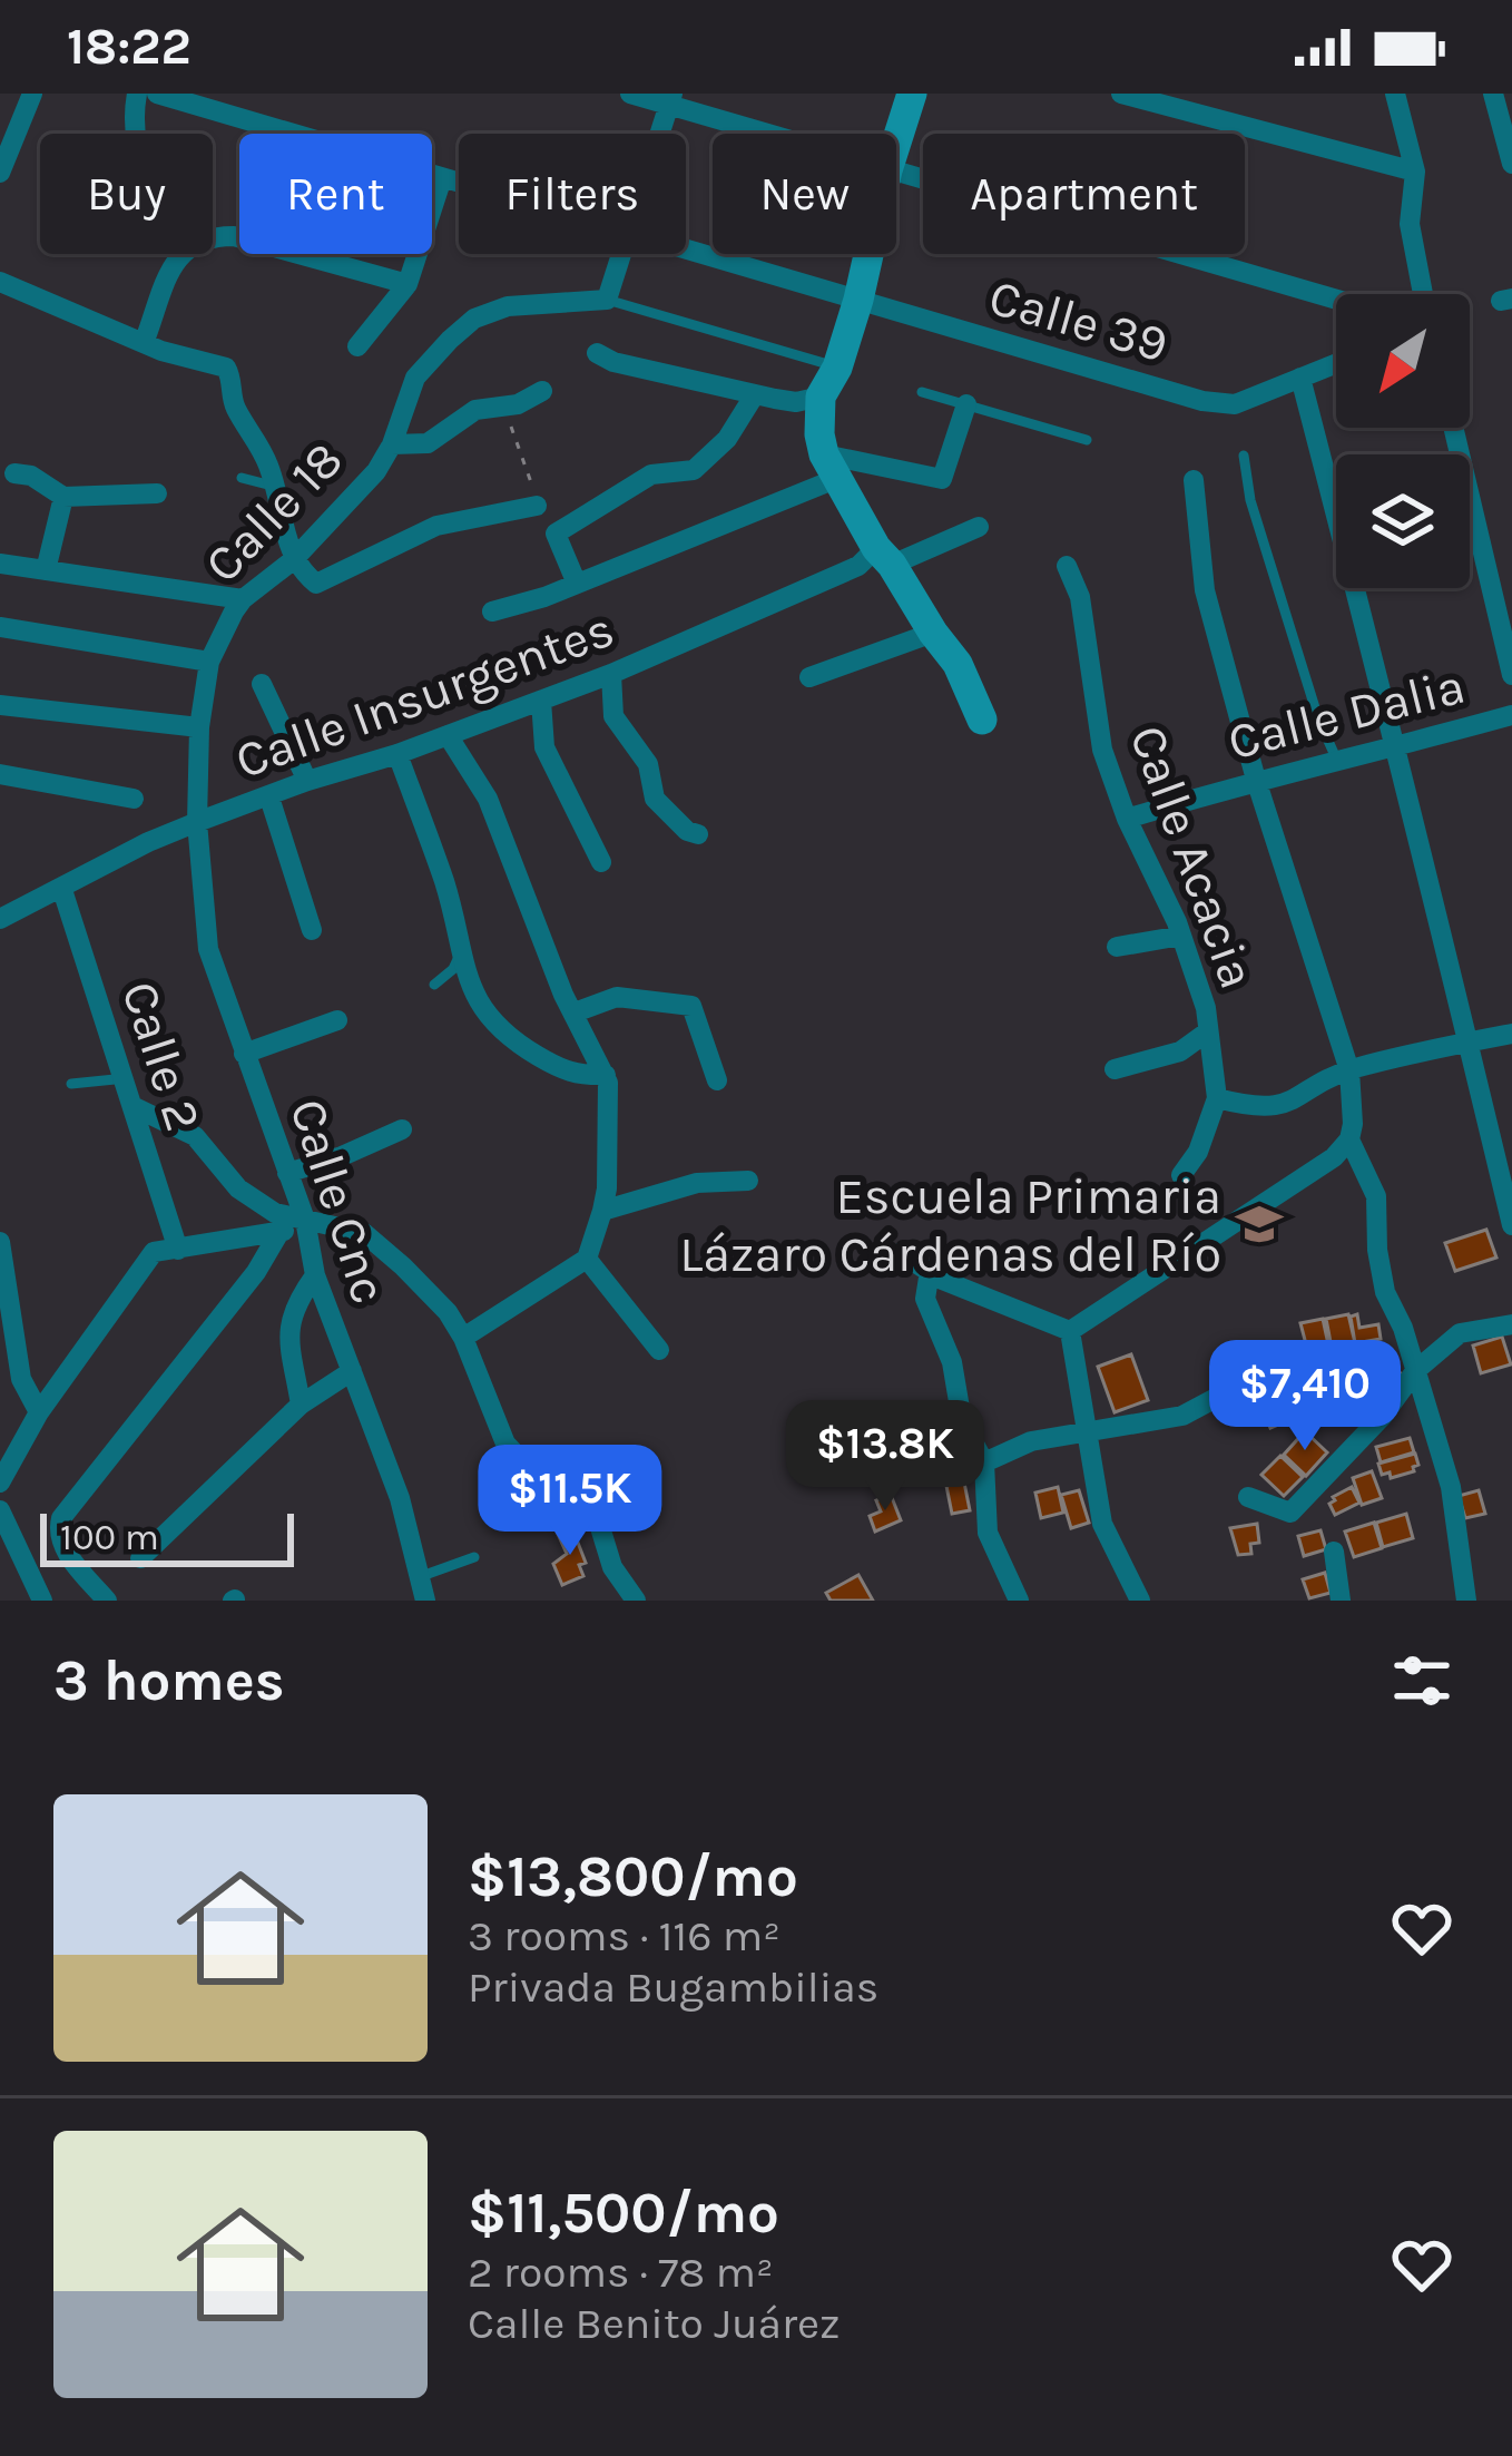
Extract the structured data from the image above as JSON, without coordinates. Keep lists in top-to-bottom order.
{
  "streets": {
    "street": [
      "Calle 39",
      "Calle 18",
      "Calle Insurgentes",
      "Calle Dalia",
      "Calle Acacia",
      "Calle 2",
      "Calle Cnc"
    ]
  },
  "crossings": [
    ["Calle 18", "Calle Insurgentes"],
    ["Calle 18", "Calle Cnc"],
    ["Calle Insurgentes", "Calle 2"],
    ["Calle Insurgentes", "Calle Cnc"],
    ["Calle Dalia", "Calle Acacia"]
  ],
  "places": {
    "school or university": ["Escuela Primaria Lázaro Cárdenas del Río"]
  },
  "scale_bar": "100 m",
  "north": "bottom left",
  "page": {
    "status": "18:22",
    "chip": [
      "Buy",
      "Rent",
      "Filters",
      "New",
      "Apartment"
    ],
    "price": ["$7,410", "$13.8K", "$11.5K"],
    "scale": "100 m",
    "heading": "3 homes",
    "list": [
      {
        "name": "$13,800/mo",
        "note": "3 rooms · 116 m² · Privada Bugambilias"
      },
      {
        "name": "$11,500/mo",
        "note": "2 rooms · 78 m² · Calle Benito Juárez"
      }
    ]
  }
}
